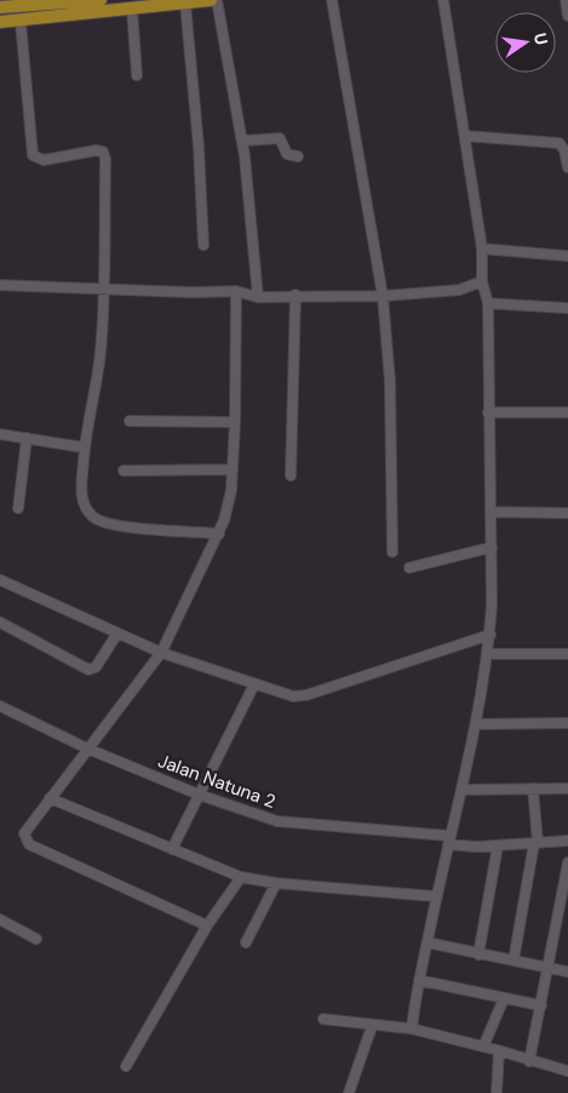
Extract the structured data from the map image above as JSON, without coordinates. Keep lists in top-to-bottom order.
{
  "streets": {
    "street": ["Jalan Natuna 2"]
  },
  "north": "right"
}
